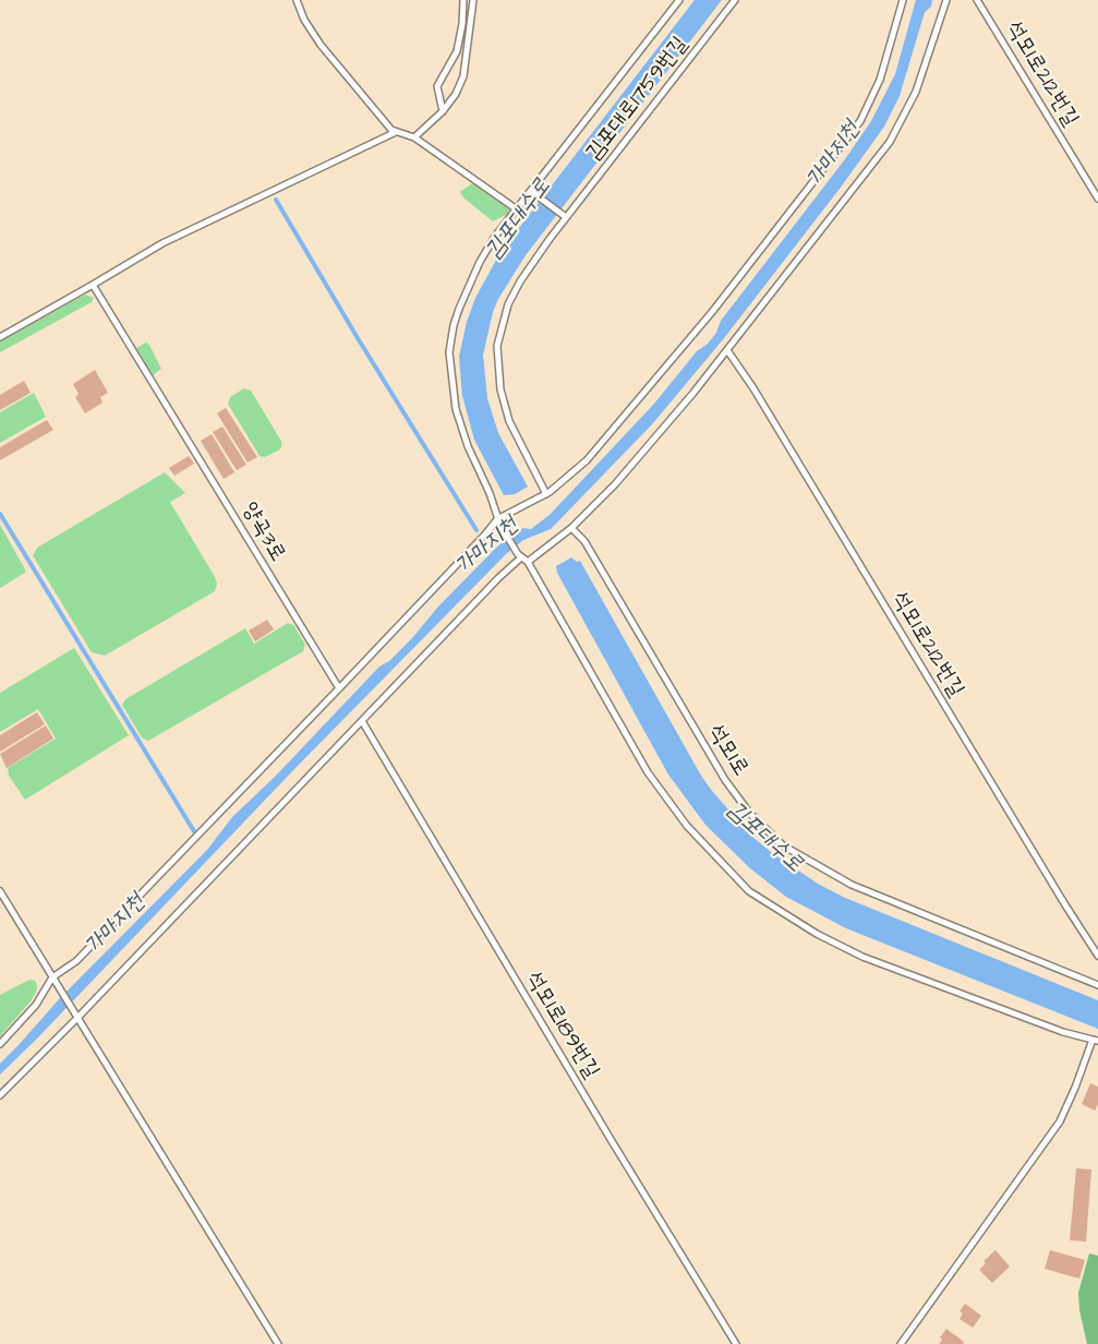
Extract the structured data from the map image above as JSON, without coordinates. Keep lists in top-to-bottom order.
{
  "streets": {
    "lane": [
      "석모1로212번길",
      "김포대로1759번길",
      "양곡3로",
      "석모1로",
      "석모1로189번길"
    ]
  },
  "water": ["가마지천", "김포대수로"]
}
